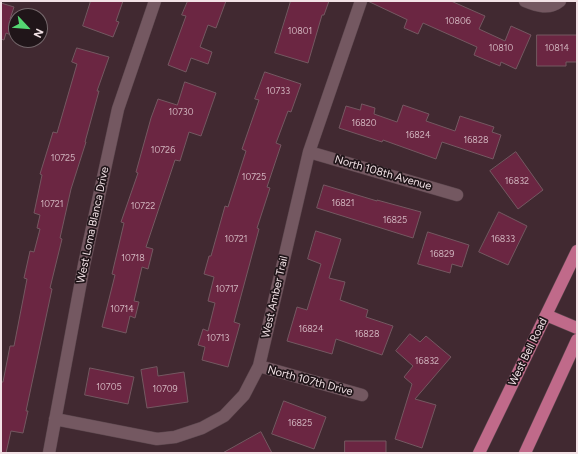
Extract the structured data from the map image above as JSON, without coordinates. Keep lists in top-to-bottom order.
{
  "streets": {
    "main road": ["West Bell Road"],
    "street": [
      "North 108th Avenue",
      "West Loma Blanca Drive",
      "West Amber Trail",
      "North 107th Drive"
    ]
  },
  "crossings": [
    ["North 108th Avenue", "West Amber Trail"],
    ["West Loma Blanca Drive", "West Amber Trail"],
    ["West Amber Trail", "North 107th Drive"]
  ],
  "house_numbers": [
    "10806",
    "10801",
    "10810",
    "10814",
    "10733",
    "10730",
    "16820",
    "16824",
    "16828",
    "10726",
    "10725",
    "10725",
    "16832",
    "16821",
    "10721",
    "10722",
    "16825",
    "10721",
    "16833",
    "16829",
    "10718",
    "10717",
    "10714",
    "16824",
    "16828",
    "10713",
    "16832",
    "10705",
    "10709",
    "16825"
  ],
  "north": "bottom right"
}
